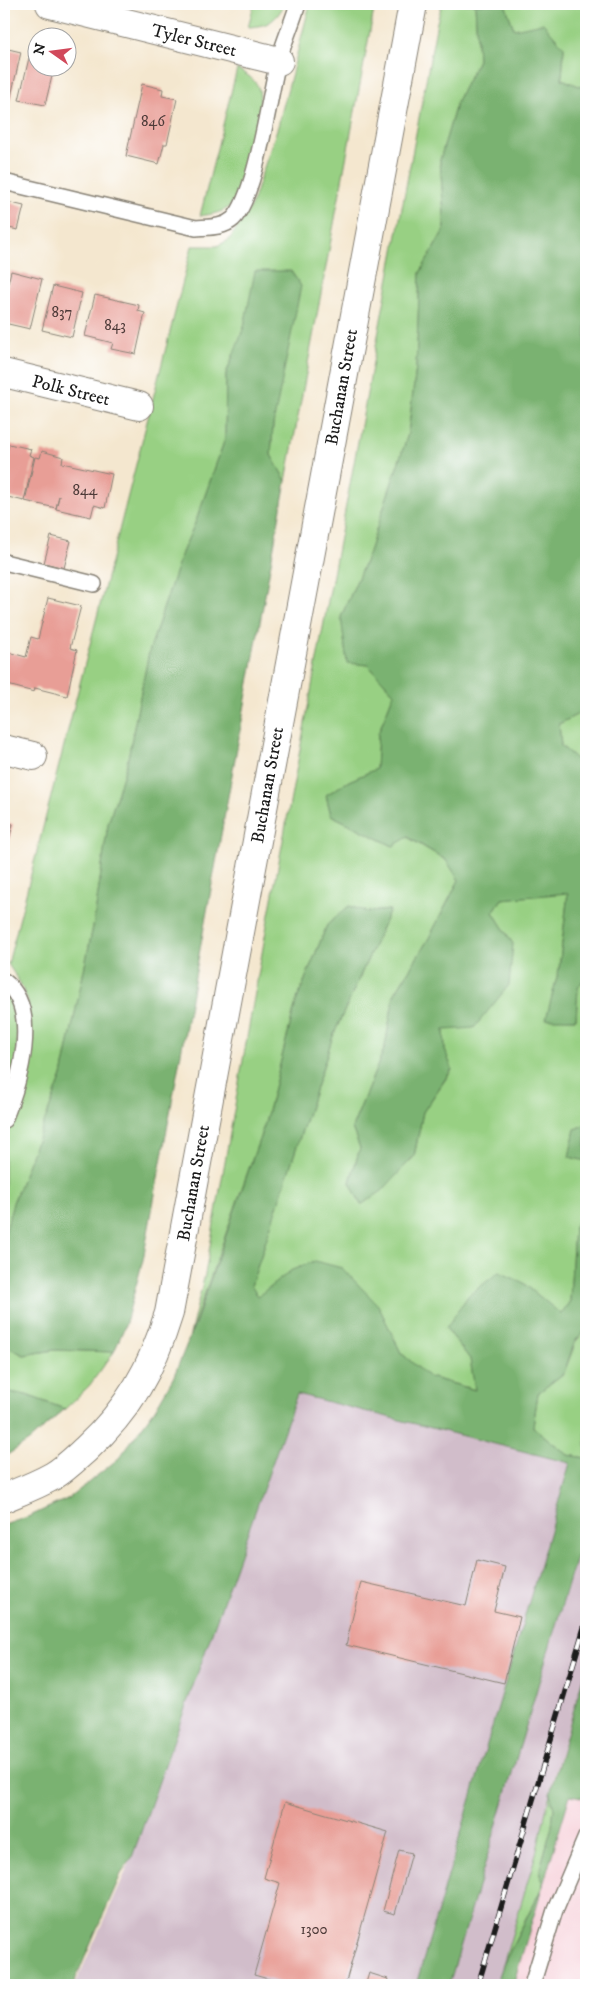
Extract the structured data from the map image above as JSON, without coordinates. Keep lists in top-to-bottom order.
{
  "streets": {
    "street": ["Tyler Street", "Buchanan Street", "Polk Street"]
  },
  "house_numbers": [
    "846",
    "837",
    "843",
    "844",
    "1300"
  ],
  "north": "left"
}
